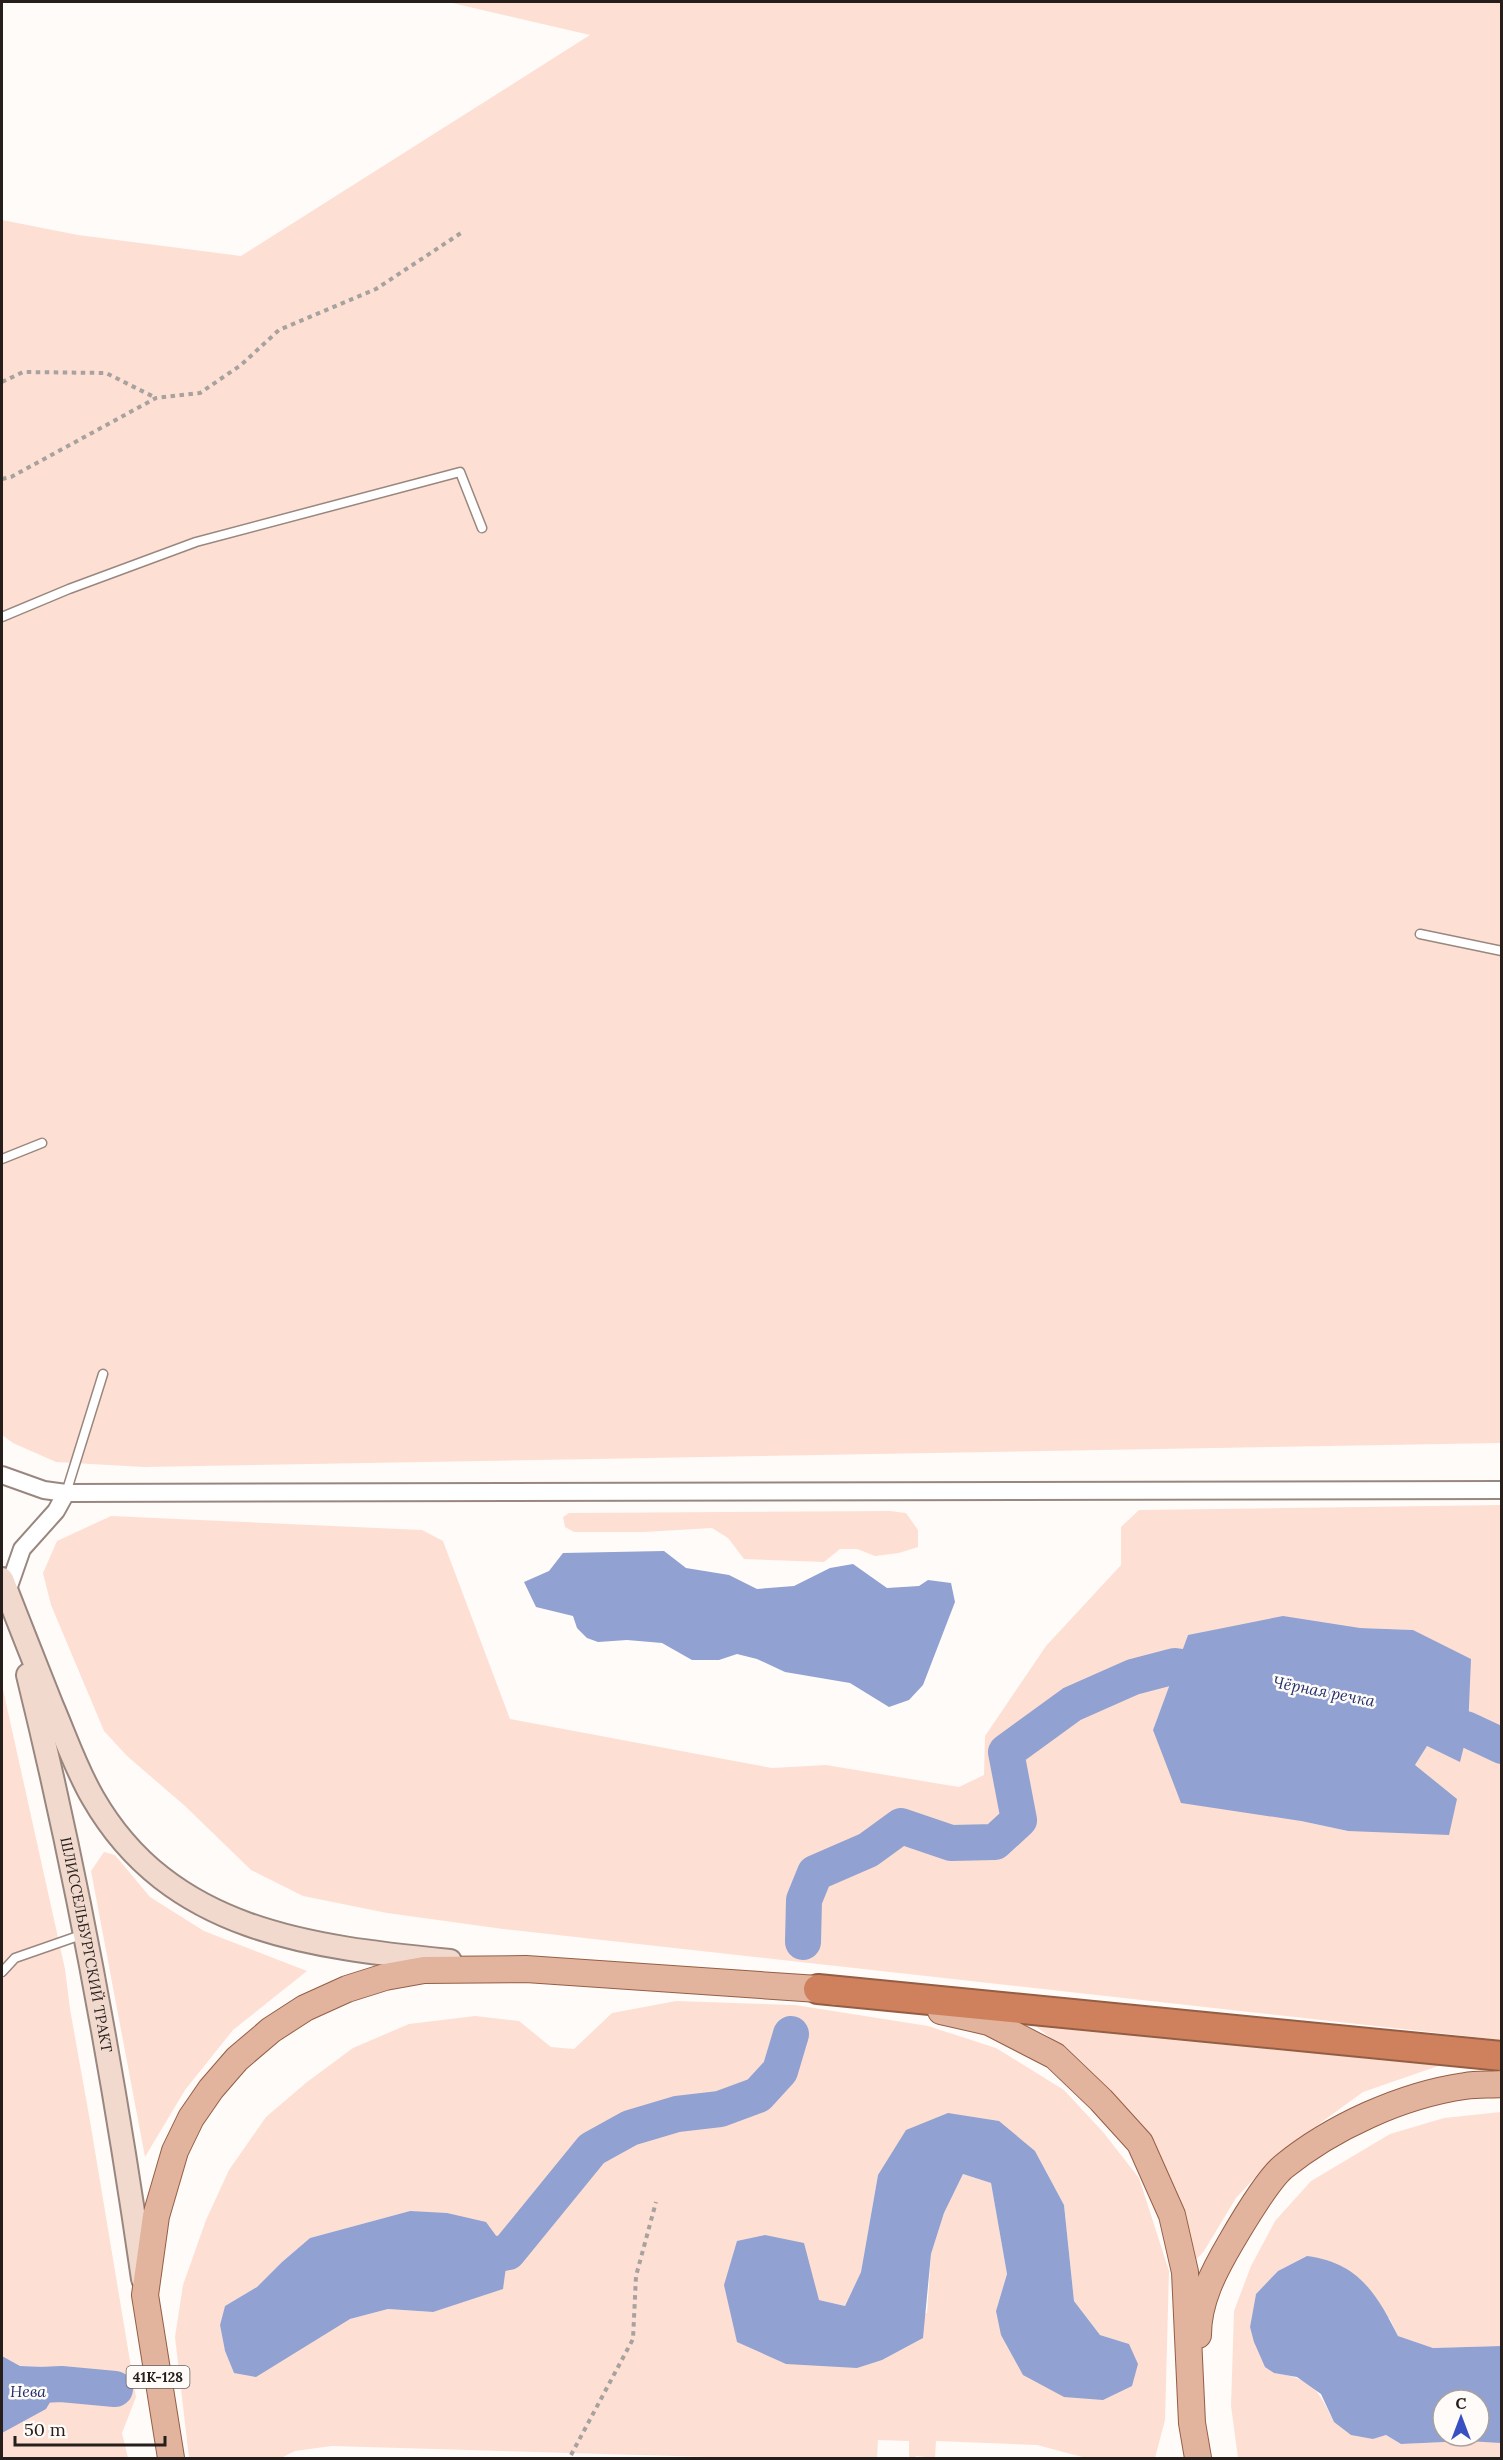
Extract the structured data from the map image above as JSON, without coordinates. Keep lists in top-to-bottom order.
{
  "streets": {
    "main road": ["ШЛИССЕЛЬБУРГСКИЙ ТРАКТ", "41К-128"]
  },
  "crossings": [
    ["ШЛИССЕЛЬБУРГСКИЙ ТРАКТ", "41К-128"]
  ],
  "water": ["Чёрная речка", "Нева"],
  "scale_bar": "50 m",
  "north": "top"
}
